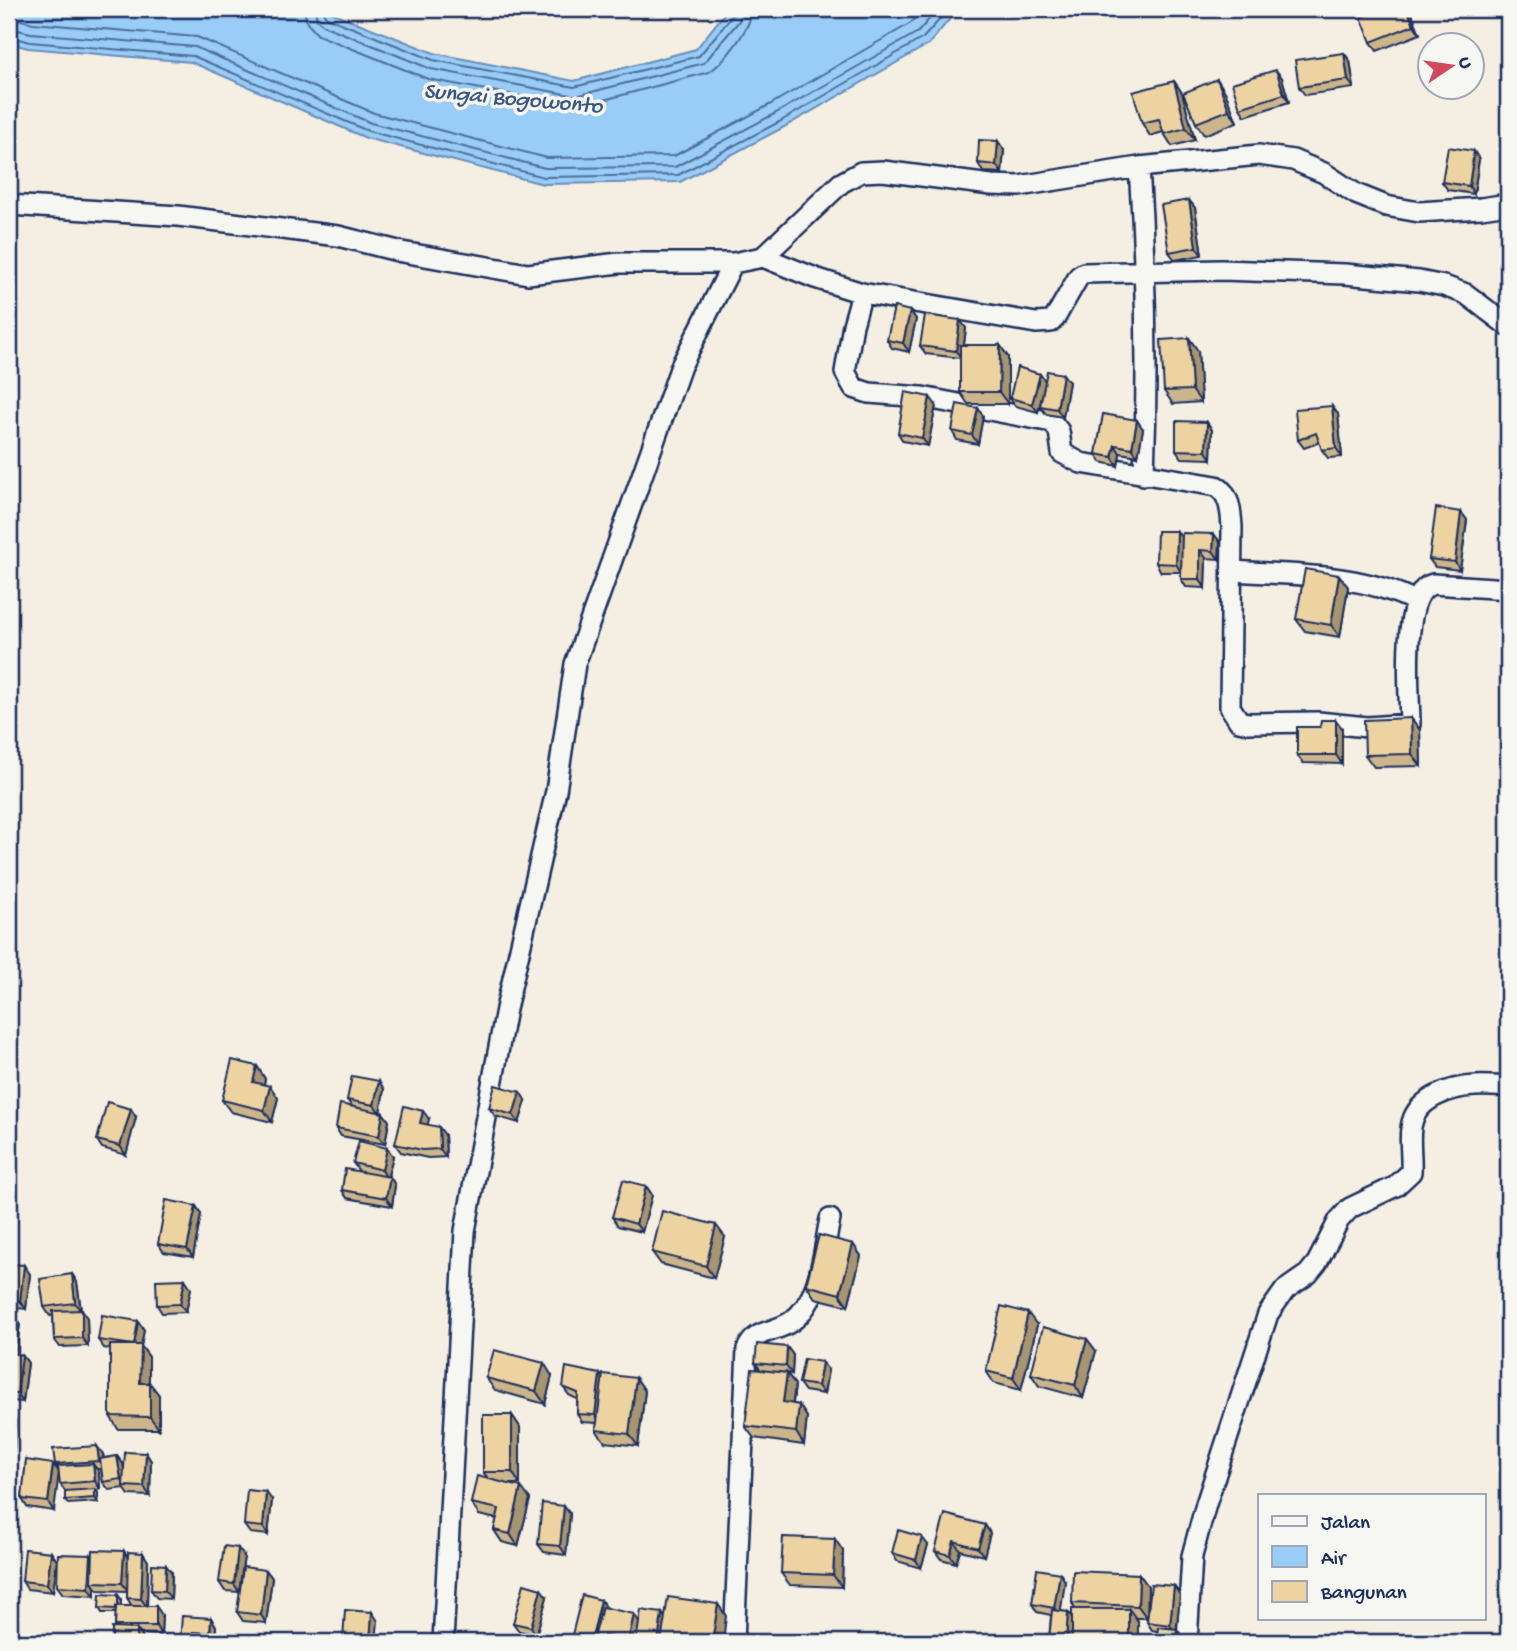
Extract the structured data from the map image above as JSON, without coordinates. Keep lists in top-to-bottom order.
{
  "water": ["Sungai Bogowonto"],
  "legend": ["Jalan", "Air", "Bangunan"],
  "north": "right"
}
